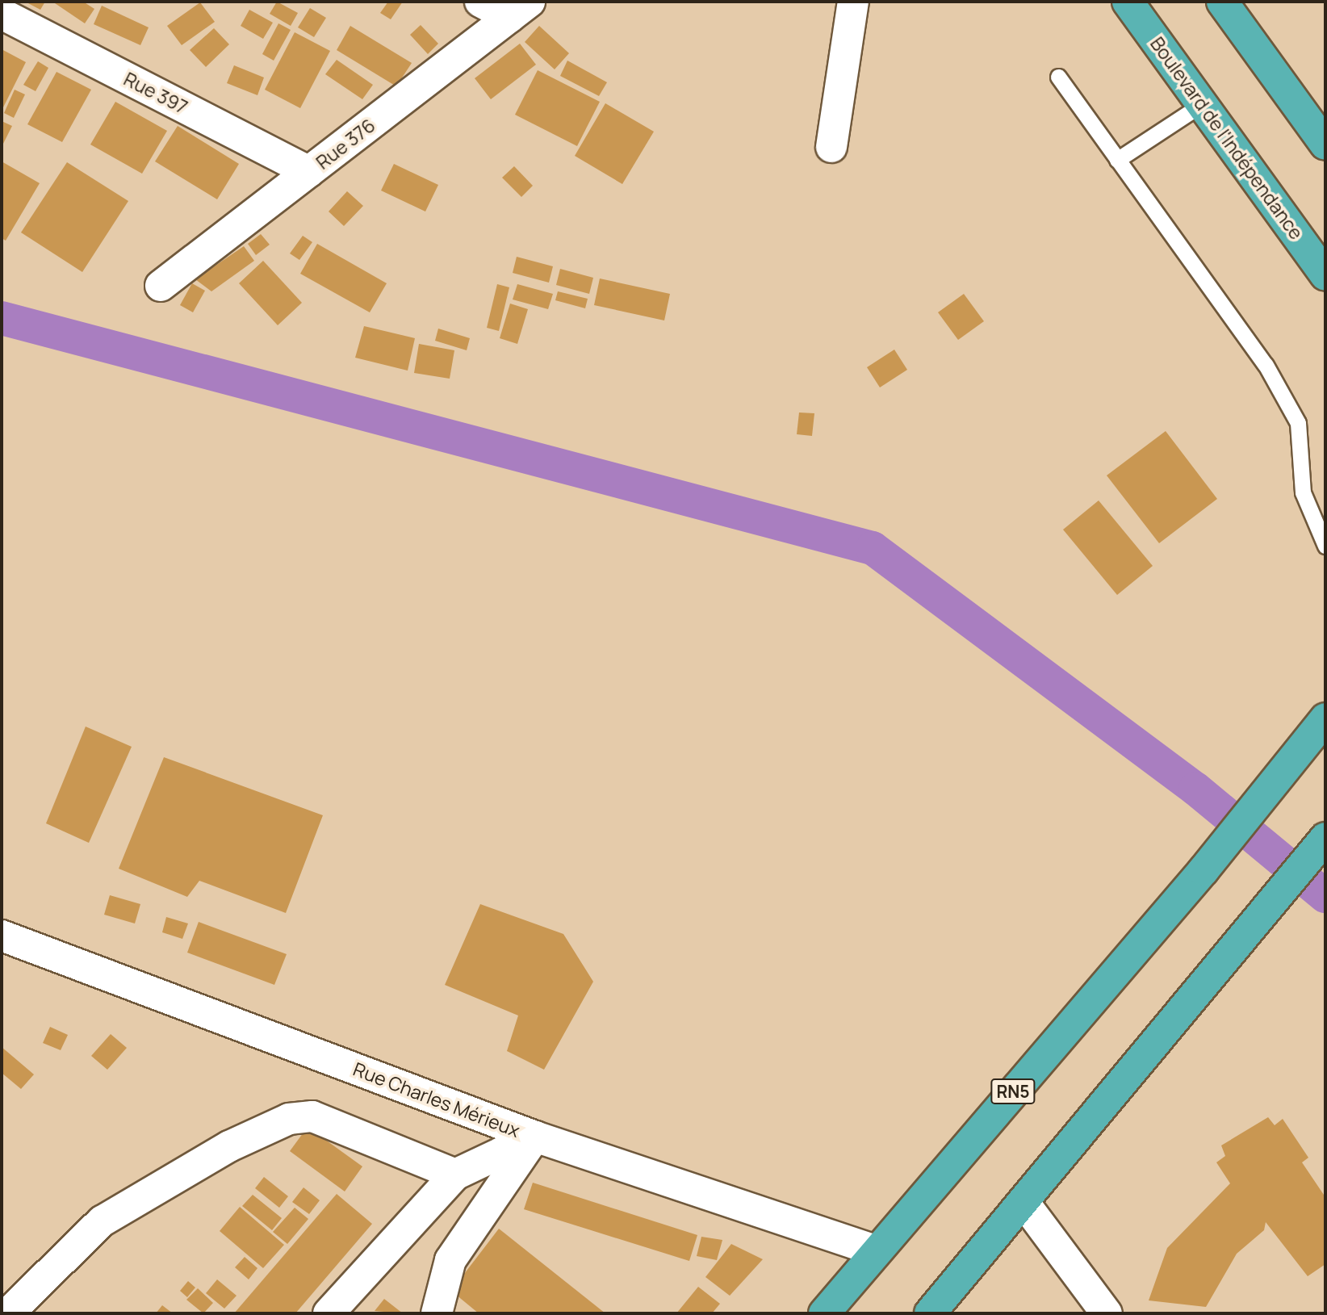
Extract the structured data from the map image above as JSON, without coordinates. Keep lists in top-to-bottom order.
{
  "streets": {
    "highway": ["Boulevard de l'Indépendance", "RN5"],
    "street": ["Rue 397", "Rue 376", "Rue Charles Mérieux"]
  },
  "crossings": [
    ["Rue 397", "Rue 376"],
    ["RN5", "Rue Charles Mérieux"]
  ]
}
